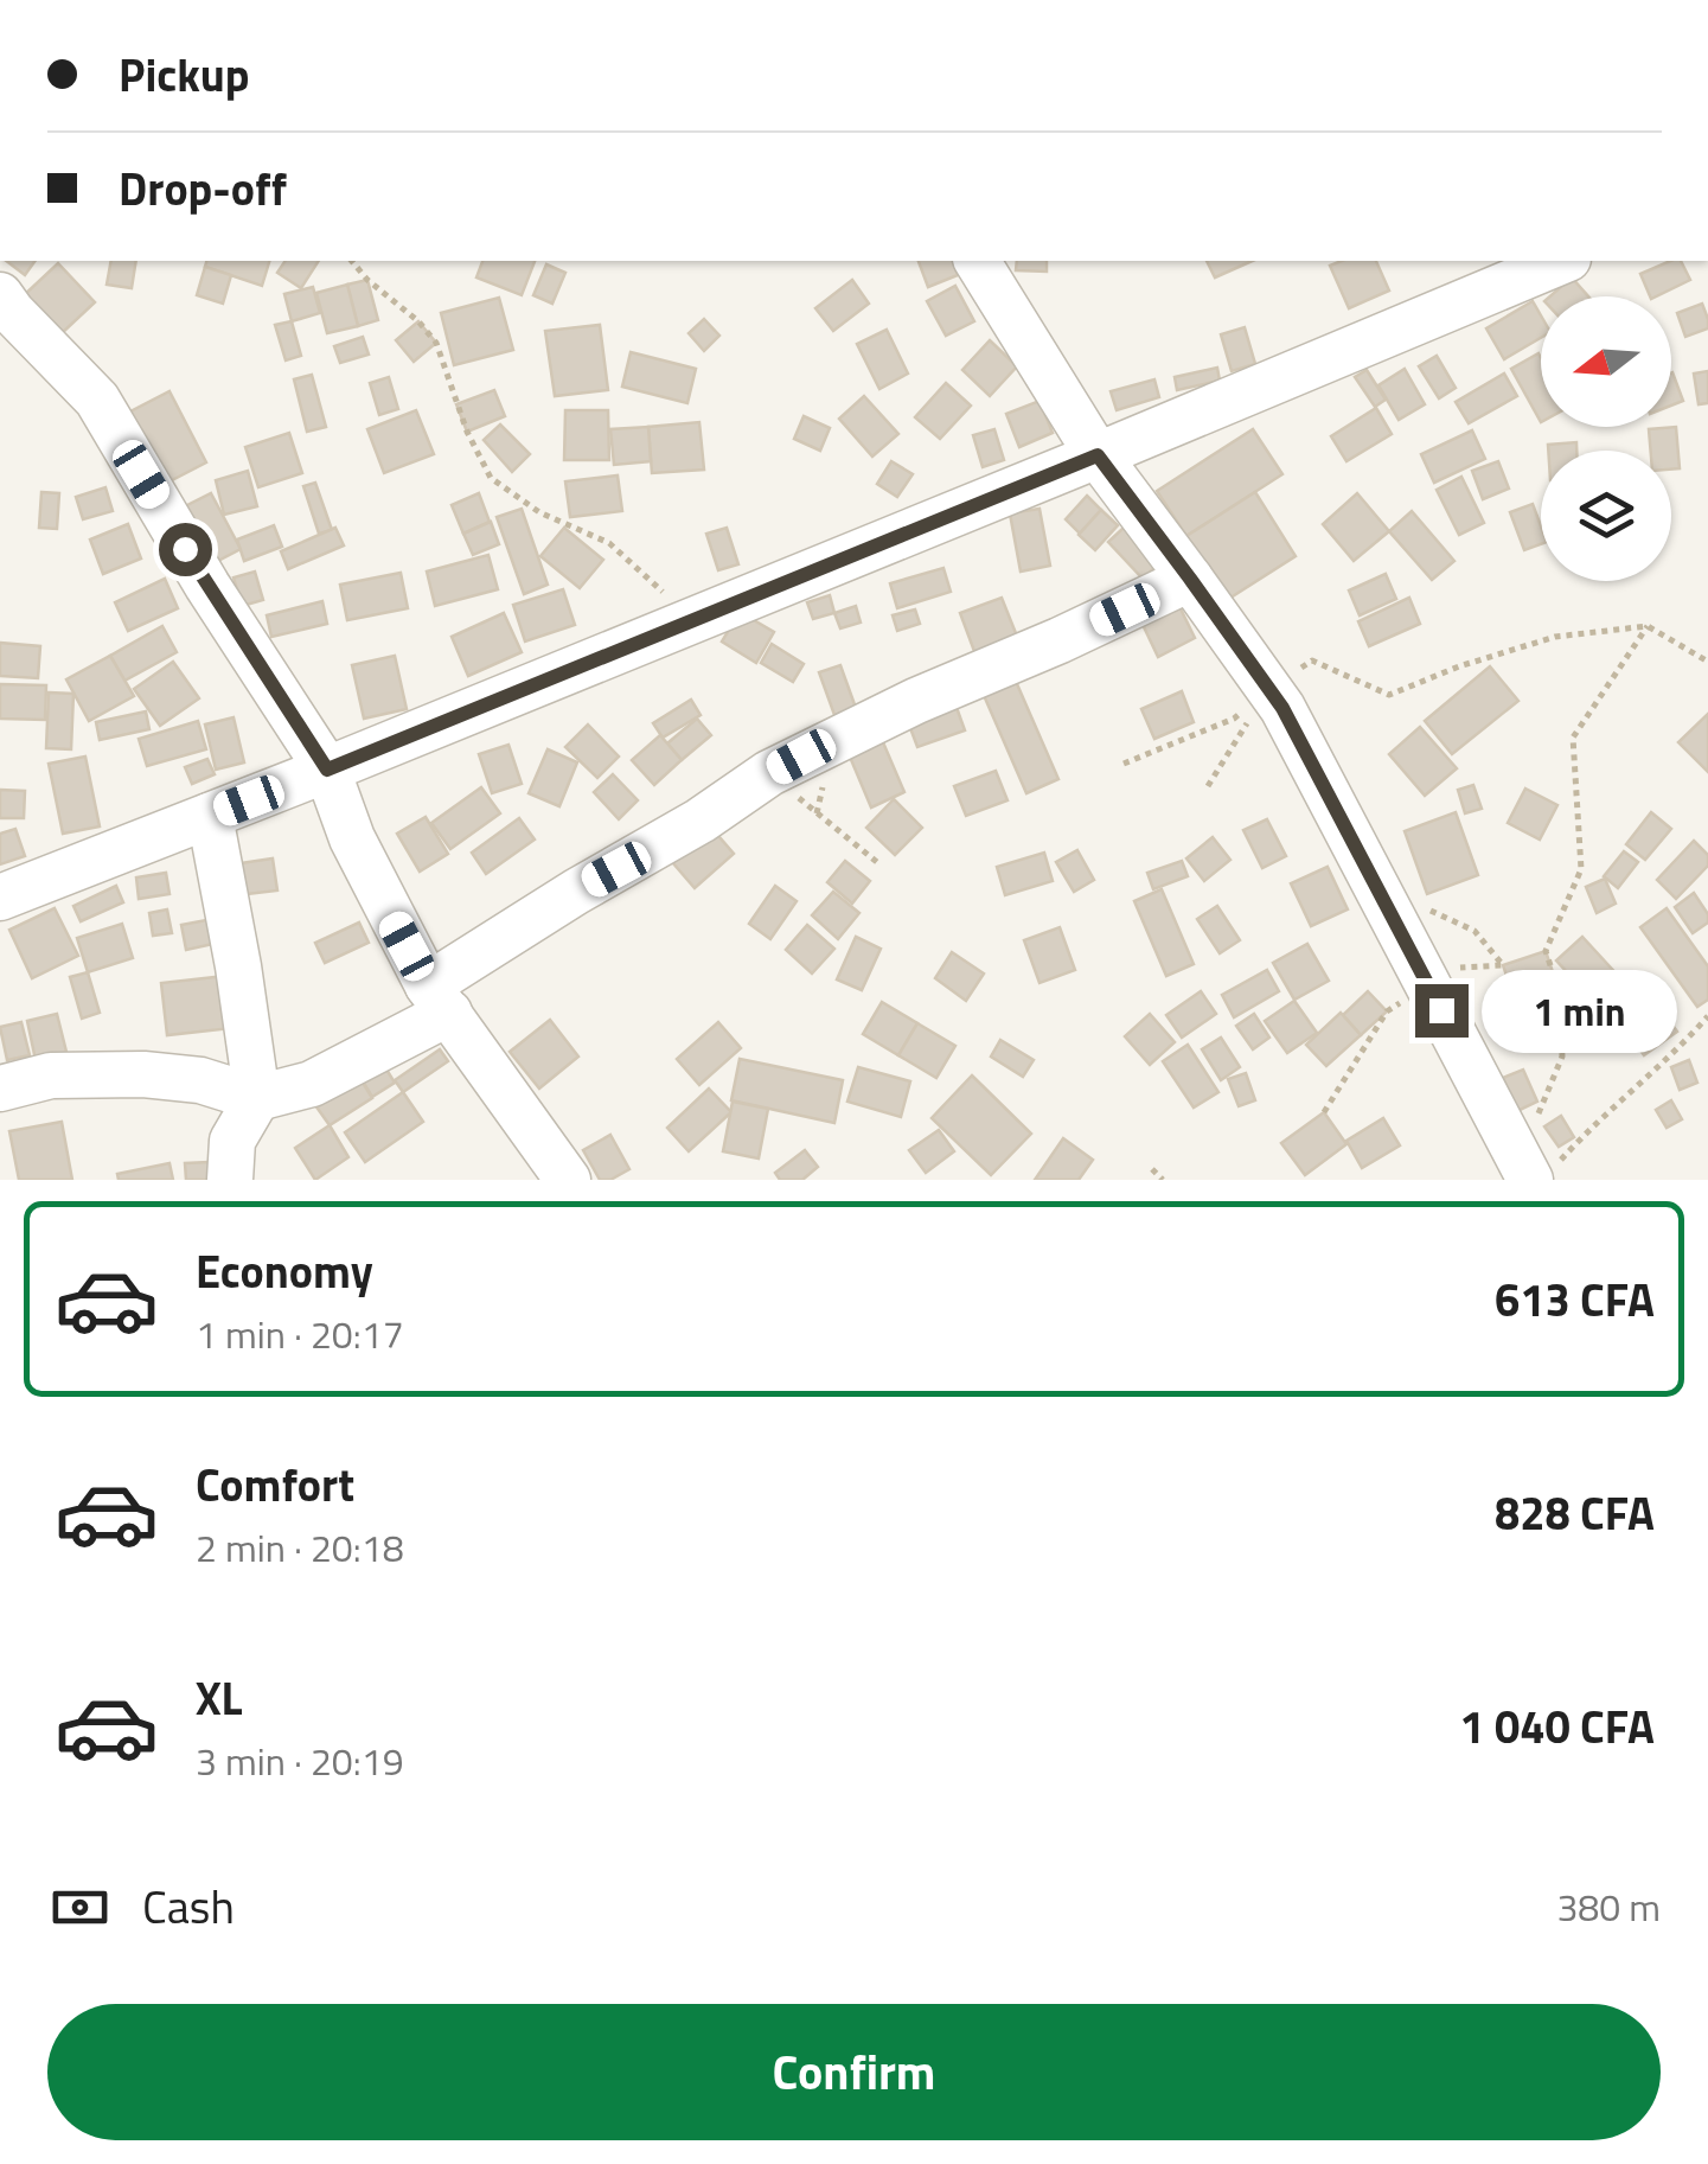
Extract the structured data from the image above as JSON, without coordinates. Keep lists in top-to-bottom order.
{
  "north": "left",
  "page": {
    "banner": ["Pickup", "Drop-off"],
    "bubble": "1 min",
    "list": [
      {
        "name": "Economy",
        "note": "1 min · 20:17",
        "value": "613 CFA"
      },
      {
        "name": "Comfort",
        "note": "2 min · 20:18",
        "value": "828 CFA"
      },
      {
        "name": "XL",
        "note": "3 min · 20:19",
        "value": "1 040 CFA"
      }
    ],
    "pay": ["Cash", "380 m"],
    "buttons": "Confirm"
  }
}
